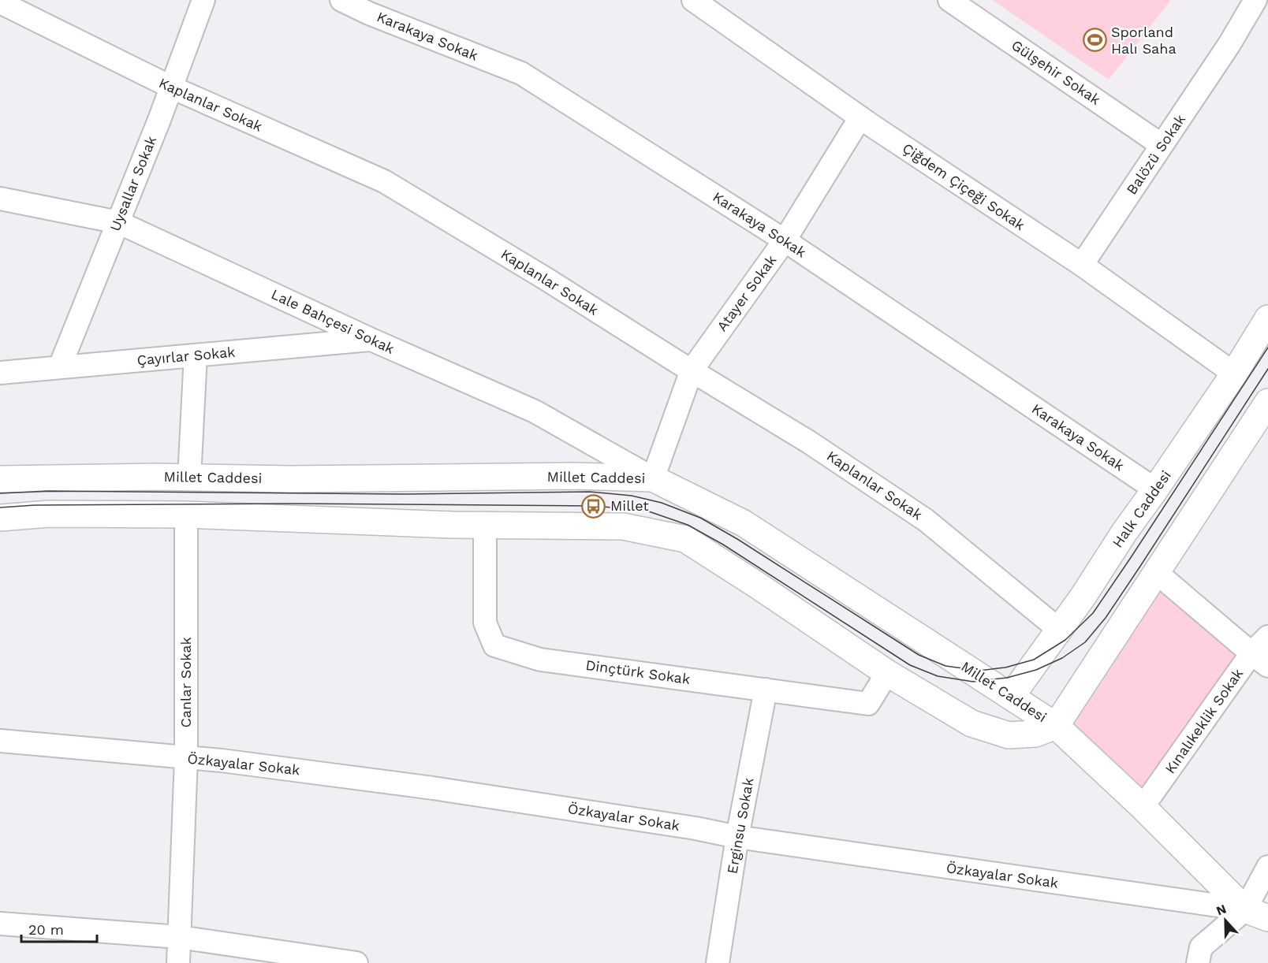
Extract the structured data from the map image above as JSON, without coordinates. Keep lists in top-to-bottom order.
{
  "streets": {
    "main road": ["Millet Caddesi", "Halk Caddesi"],
    "street": [
      "Karakaya Sokak",
      "Gülşehir Sokak",
      "Kaplanlar Sokak",
      "Balözü Sokak",
      "Uysallar Sokak",
      "Çiğdem Çiçeği Sokak",
      "Atayer Sokak",
      "Lale Bahçesi Sokak",
      "Çayırlar Sokak",
      "Dinçtürk Sokak",
      "Canlar Sokak",
      "Kınalıkeklik Sokak",
      "Özkayalar Sokak",
      "Erginsu Sokak"
    ]
  },
  "crossings": [
    ["Karakaya Sokak", "Atayer Sokak"],
    ["Karakaya Sokak", "Halk Caddesi"],
    ["Gülşehir Sokak", "Balözü Sokak"],
    ["Kaplanlar Sokak", "Uysallar Sokak"],
    ["Kaplanlar Sokak", "Atayer Sokak"],
    ["Kaplanlar Sokak", "Halk Caddesi"],
    ["Balözü Sokak", "Çiğdem Çiçeği Sokak"],
    ["Uysallar Sokak", "Lale Bahçesi Sokak"],
    ["Uysallar Sokak", "Çayırlar Sokak"],
    ["Çiğdem Çiçeği Sokak", "Atayer Sokak"],
    ["Çiğdem Çiçeği Sokak", "Halk Caddesi"],
    ["Atayer Sokak", "Lale Bahçesi Sokak"],
    ["Atayer Sokak", "Millet Caddesi"],
    ["Lale Bahçesi Sokak", "Çayırlar Sokak"],
    ["Lale Bahçesi Sokak", "Millet Caddesi"],
    ["Millet Caddesi", "Halk Caddesi"],
    ["Millet Caddesi", "Dinçtürk Sokak"],
    ["Millet Caddesi", "Canlar Sokak"],
    ["Dinçtürk Sokak", "Erginsu Sokak"],
    ["Canlar Sokak", "Özkayalar Sokak"],
    ["Özkayalar Sokak", "Erginsu Sokak"]
  ],
  "places": {
    "sports": ["Sporland Halı Saha"],
    "bus stop": ["Millet"]
  },
  "scale_bar": "20 m",
  "north": "top"
}
